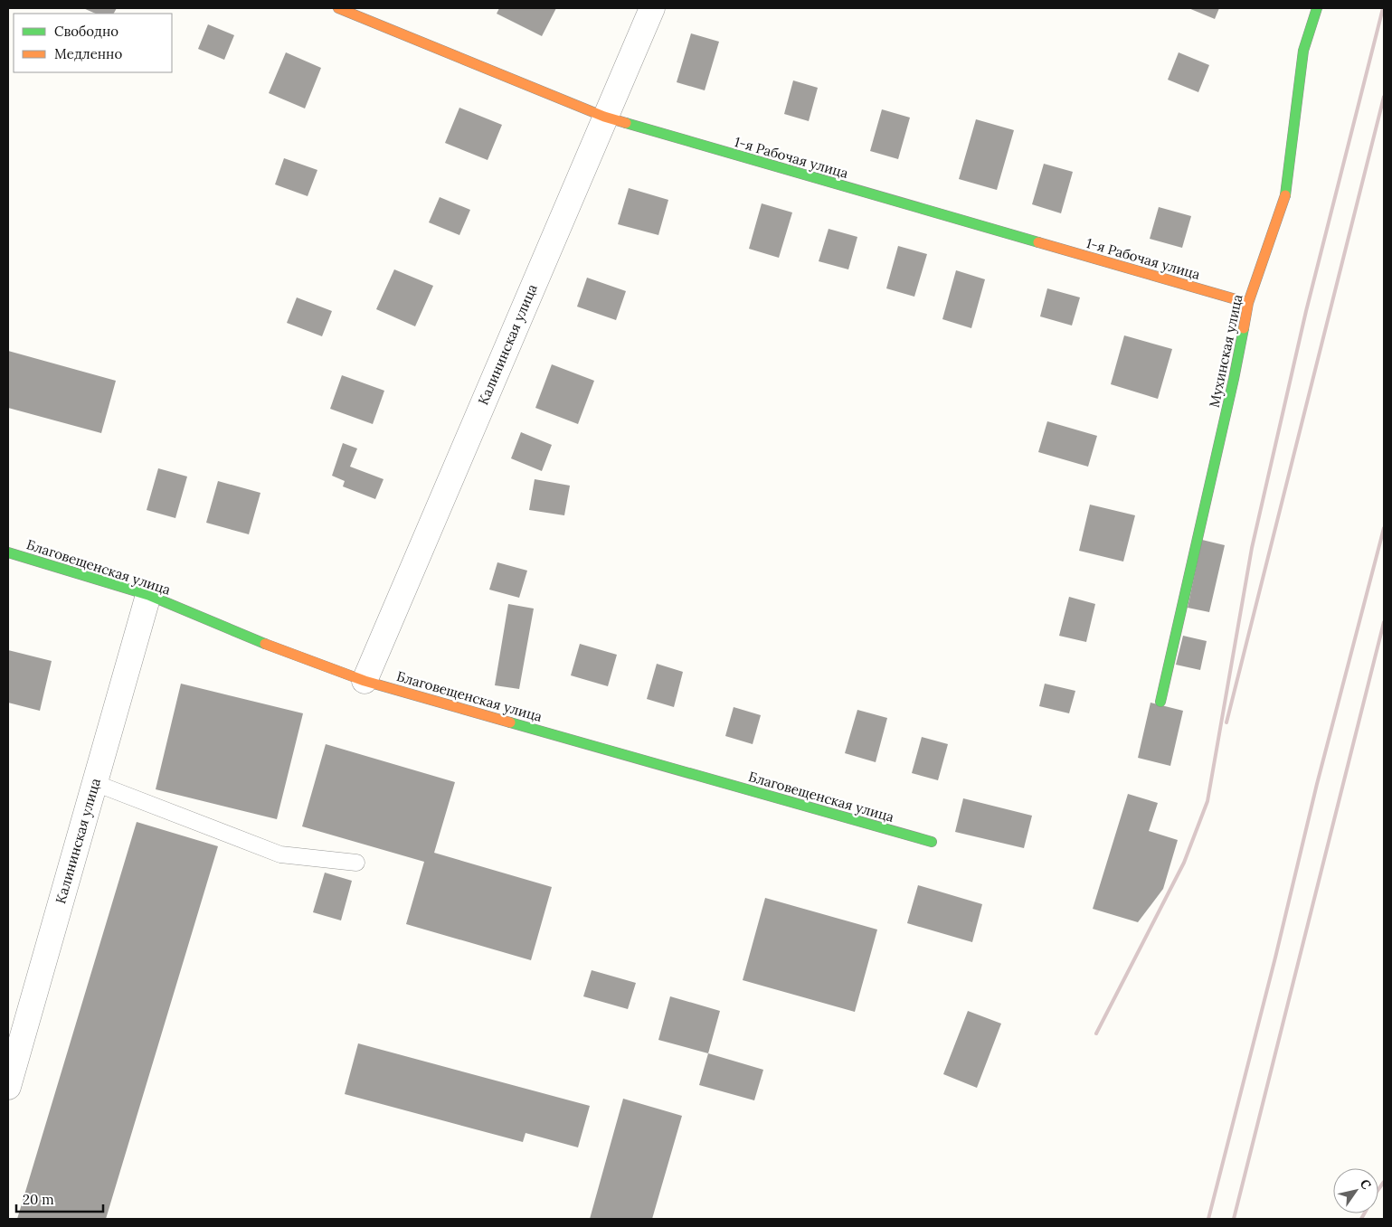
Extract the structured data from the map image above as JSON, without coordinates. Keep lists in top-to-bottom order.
{
  "streets": {
    "street": [
      "1-я Рабочая улица",
      "Калининская улица",
      "Мухинская улица",
      "Благовещенская улица"
    ]
  },
  "crossings": [
    ["1-я Рабочая улица", "Калининская улица"],
    ["1-я Рабочая улица", "Мухинская улица"],
    ["Калининская улица", "Благовещенская улица"]
  ],
  "legend": ["Свободно", "Медленно"],
  "scale_bar": "20 m",
  "north": "top right"
}
